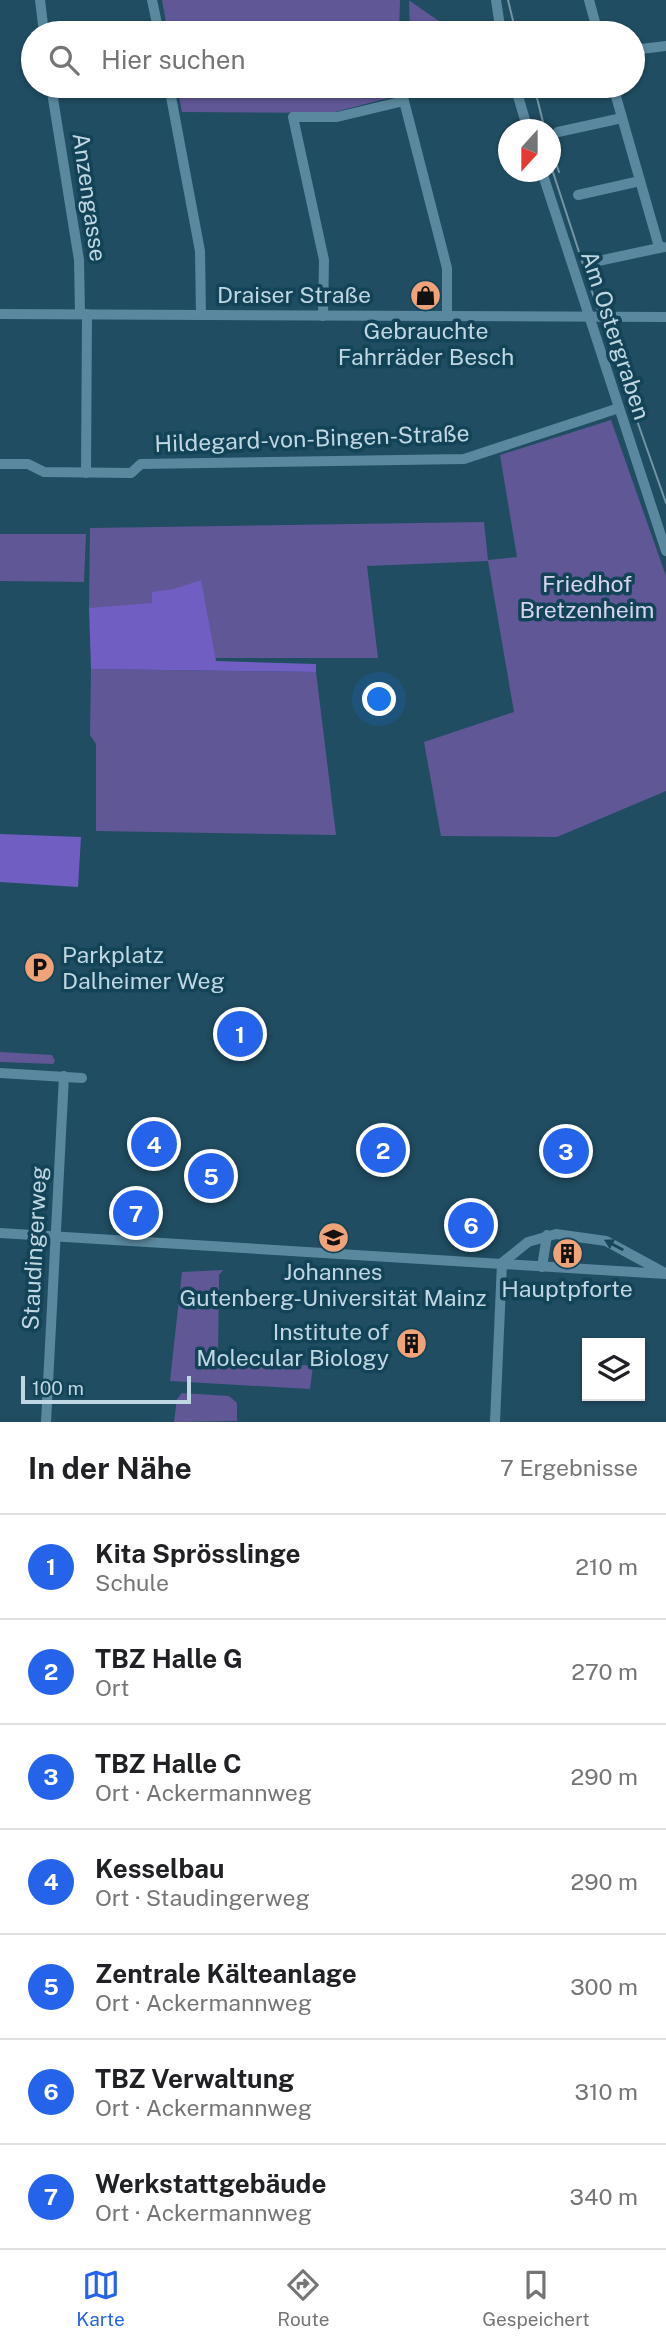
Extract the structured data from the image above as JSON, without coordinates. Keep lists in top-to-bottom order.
{
  "streets": {
    "street": [
      "Anzengasse",
      "Draiser Straße",
      "Am Ostergraben",
      "Hildegard-von-Bingen-Straße",
      "Staudingerweg"
    ]
  },
  "crossings": [
    ["Anzengasse", "Draiser Straße"],
    ["Anzengasse", "Hildegard-von-Bingen-Straße"],
    ["Draiser Straße", "Am Ostergraben"],
    ["Am Ostergraben", "Hildegard-von-Bingen-Straße"]
  ],
  "parks": ["Friedhof Bretzenheim"],
  "places": {
    "shop": ["Gebrauchte Fahrräder Besch"],
    "parking": ["Parkplatz Dalheimer Weg"],
    "school or university": ["Johannes Gutenberg-Universität Mainz"],
    "building": ["Hauptpforte", "Institute of Molecular Biology"]
  },
  "scale_bar": "100 m",
  "north": "bottom",
  "page": {
    "search": "Hier suchen",
    "pins": [
      "1",
      "4",
      "2",
      "3",
      "5",
      "7",
      "6"
    ],
    "scale": "100 m",
    "heading": ["In der Nähe", "7 Ergebnisse"],
    "list": [
      {
        "mark": "1",
        "name": "Kita Sprösslinge",
        "note": "Schule",
        "value": "210 m"
      },
      {
        "mark": "2",
        "name": "TBZ Halle G",
        "note": "Ort",
        "value": "270 m"
      },
      {
        "mark": "3",
        "name": "TBZ Halle C",
        "note": "Ort · Ackermannweg",
        "value": "290 m"
      },
      {
        "mark": "4",
        "name": "Kesselbau",
        "note": "Ort · Staudingerweg",
        "value": "290 m"
      },
      {
        "mark": "5",
        "name": "Zentrale Kälteanlage",
        "note": "Ort · Ackermannweg",
        "value": "300 m"
      },
      {
        "mark": "6",
        "name": "TBZ Verwaltung",
        "note": "Ort · Ackermannweg",
        "value": "310 m"
      },
      {
        "mark": "7",
        "name": "Werkstattgebäude",
        "note": "Ort · Ackermannweg",
        "value": "340 m"
      }
    ],
    "nav": ["Karte", "Route", "Gespeichert"]
  }
}
